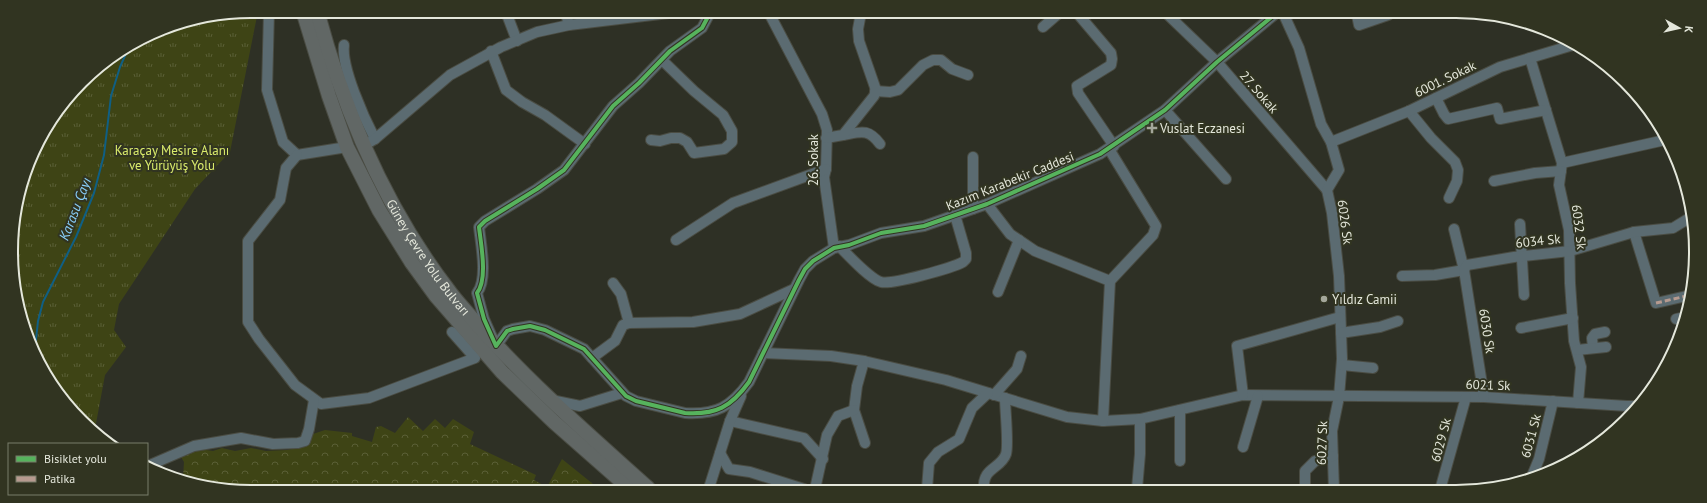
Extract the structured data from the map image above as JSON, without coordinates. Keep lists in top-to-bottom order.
{
  "streets": {
    "highway": ["Güney Çevre Yolu Bulvarı"],
    "street": [
      "6001. Sokak",
      "27. Sokak",
      "26. Sokak",
      "Kazım Karabekir Caddesi",
      "6026 Sk",
      "6032 Sk",
      "6034 Sk",
      "6030 Sk",
      "6021 Sk",
      "6031 Sk",
      "6029 Sk",
      "6027 Sk"
    ]
  },
  "crossings": [
    ["6001. Sokak", "6026 Sk"],
    ["6001. Sokak", "6032 Sk"],
    ["27. Sokak", "Kazım Karabekir Caddesi"],
    ["27. Sokak", "6026 Sk"],
    ["26. Sokak", "Kazım Karabekir Caddesi"],
    ["Kazım Karabekir Caddesi", "Güney Çevre Yolu Bulvarı"],
    ["Kazım Karabekir Caddesi", "6021 Sk"],
    ["6026 Sk", "6021 Sk"],
    ["6026 Sk", "6027 Sk"],
    ["6032 Sk", "6034 Sk"],
    ["6032 Sk", "6021 Sk"],
    ["6034 Sk", "6030 Sk"],
    ["6030 Sk", "6021 Sk"],
    ["6021 Sk", "6031 Sk"],
    ["6021 Sk", "6029 Sk"],
    ["6021 Sk", "6027 Sk"]
  ],
  "water": ["Karasu Çayı"],
  "parks": ["Karaçay Mesire Alanı ve Yürüyüş Yolu"],
  "places": {
    "health": ["Vuslat Eczanesi"],
    "other": ["Yıldız Camii"]
  },
  "legend": ["Bisiklet yolu", "Patika"],
  "north": "right"
}
